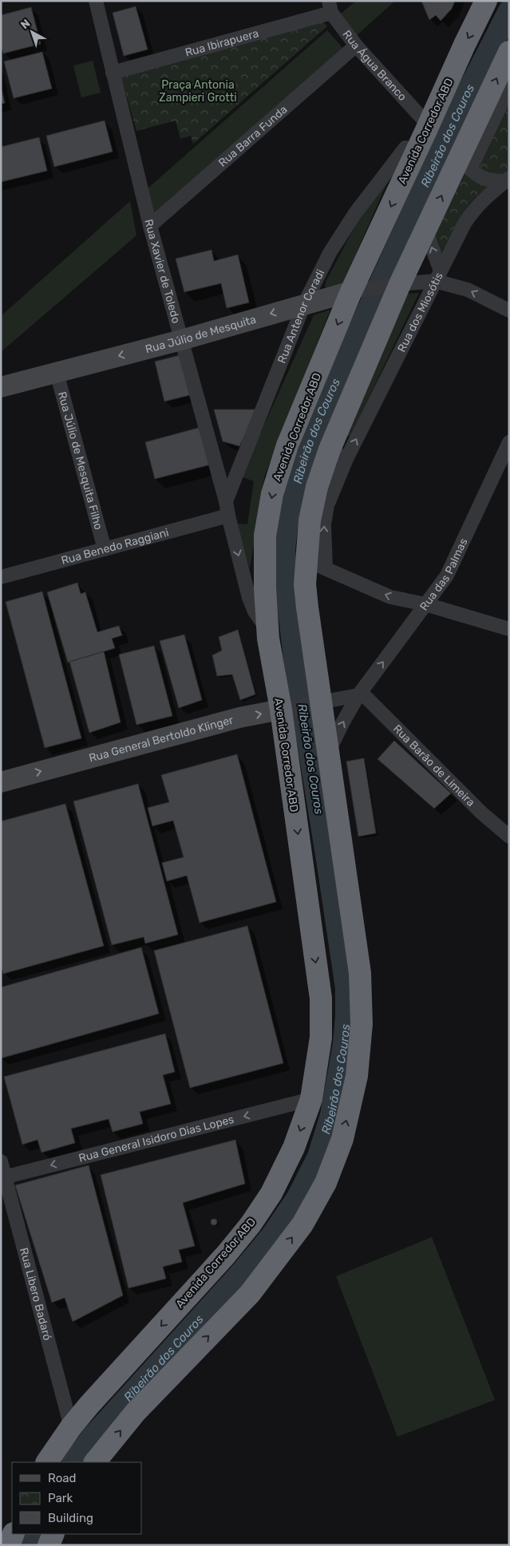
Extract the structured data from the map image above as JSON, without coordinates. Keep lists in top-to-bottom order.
{
  "streets": {
    "highway": ["Avenida Corredor ABD"],
    "street": [
      "Rua Ibirapuera",
      "Rua Água Branco",
      "Rua Barra Funda",
      "Rua Xavier de Toledo",
      "Rua dos Miosótis",
      "Rua Antenor Coradi",
      "Rua Júlio de Mesquita",
      "Rua Júlio de Mesquita Filho",
      "Rua Benedo Raggiani",
      "Rua das Palmas",
      "Rua General Bertoldo Klinger",
      "Rua Barão de Limeira",
      "Rua General Isidoro Dias Lopes",
      "Rua Libero Badaró"
    ]
  },
  "crossings": [
    ["Rua Ibirapuera", "Rua Água Branco"],
    ["Rua Ibirapuera", "Rua Xavier de Toledo"],
    ["Rua Água Branco", "Avenida Corredor ABD"],
    ["Rua Água Branco", "Rua Barra Funda"],
    ["Avenida Corredor ABD", "Rua Xavier de Toledo"],
    ["Avenida Corredor ABD", "Rua Júlio de Mesquita"],
    ["Avenida Corredor ABD", "Rua General Bertoldo Klinger"],
    ["Avenida Corredor ABD", "Rua General Isidoro Dias Lopes"],
    ["Avenida Corredor ABD", "Rua Libero Badaró"],
    ["Rua Barra Funda", "Rua Xavier de Toledo"],
    ["Rua Xavier de Toledo", "Rua Antenor Coradi"],
    ["Rua Xavier de Toledo", "Rua Júlio de Mesquita"],
    ["Rua Xavier de Toledo", "Rua Benedo Raggiani"],
    ["Rua dos Miosótis", "Rua Júlio de Mesquita"],
    ["Rua Antenor Coradi", "Rua Júlio de Mesquita"],
    ["Rua Antenor Coradi", "Rua Benedo Raggiani"],
    ["Rua Júlio de Mesquita", "Rua Júlio de Mesquita Filho"],
    ["Rua Júlio de Mesquita Filho", "Rua Benedo Raggiani"],
    ["Rua das Palmas", "Rua Barão de Limeira"],
    ["Rua General Isidoro Dias Lopes", "Rua Libero Badaró"]
  ],
  "one_way": [
    "Rua dos Miosótis",
    "Rua Júlio de Mesquita",
    "Rua das Palmas",
    "Rua General Bertoldo Klinger",
    "Rua General Isidoro Dias Lopes"
  ],
  "water": ["Ribeirão dos Couros"],
  "parks": ["Praça Antonia Zampieri Grotti"],
  "legend": ["Road", "Park", "Building"],
  "north": "top left"
}
